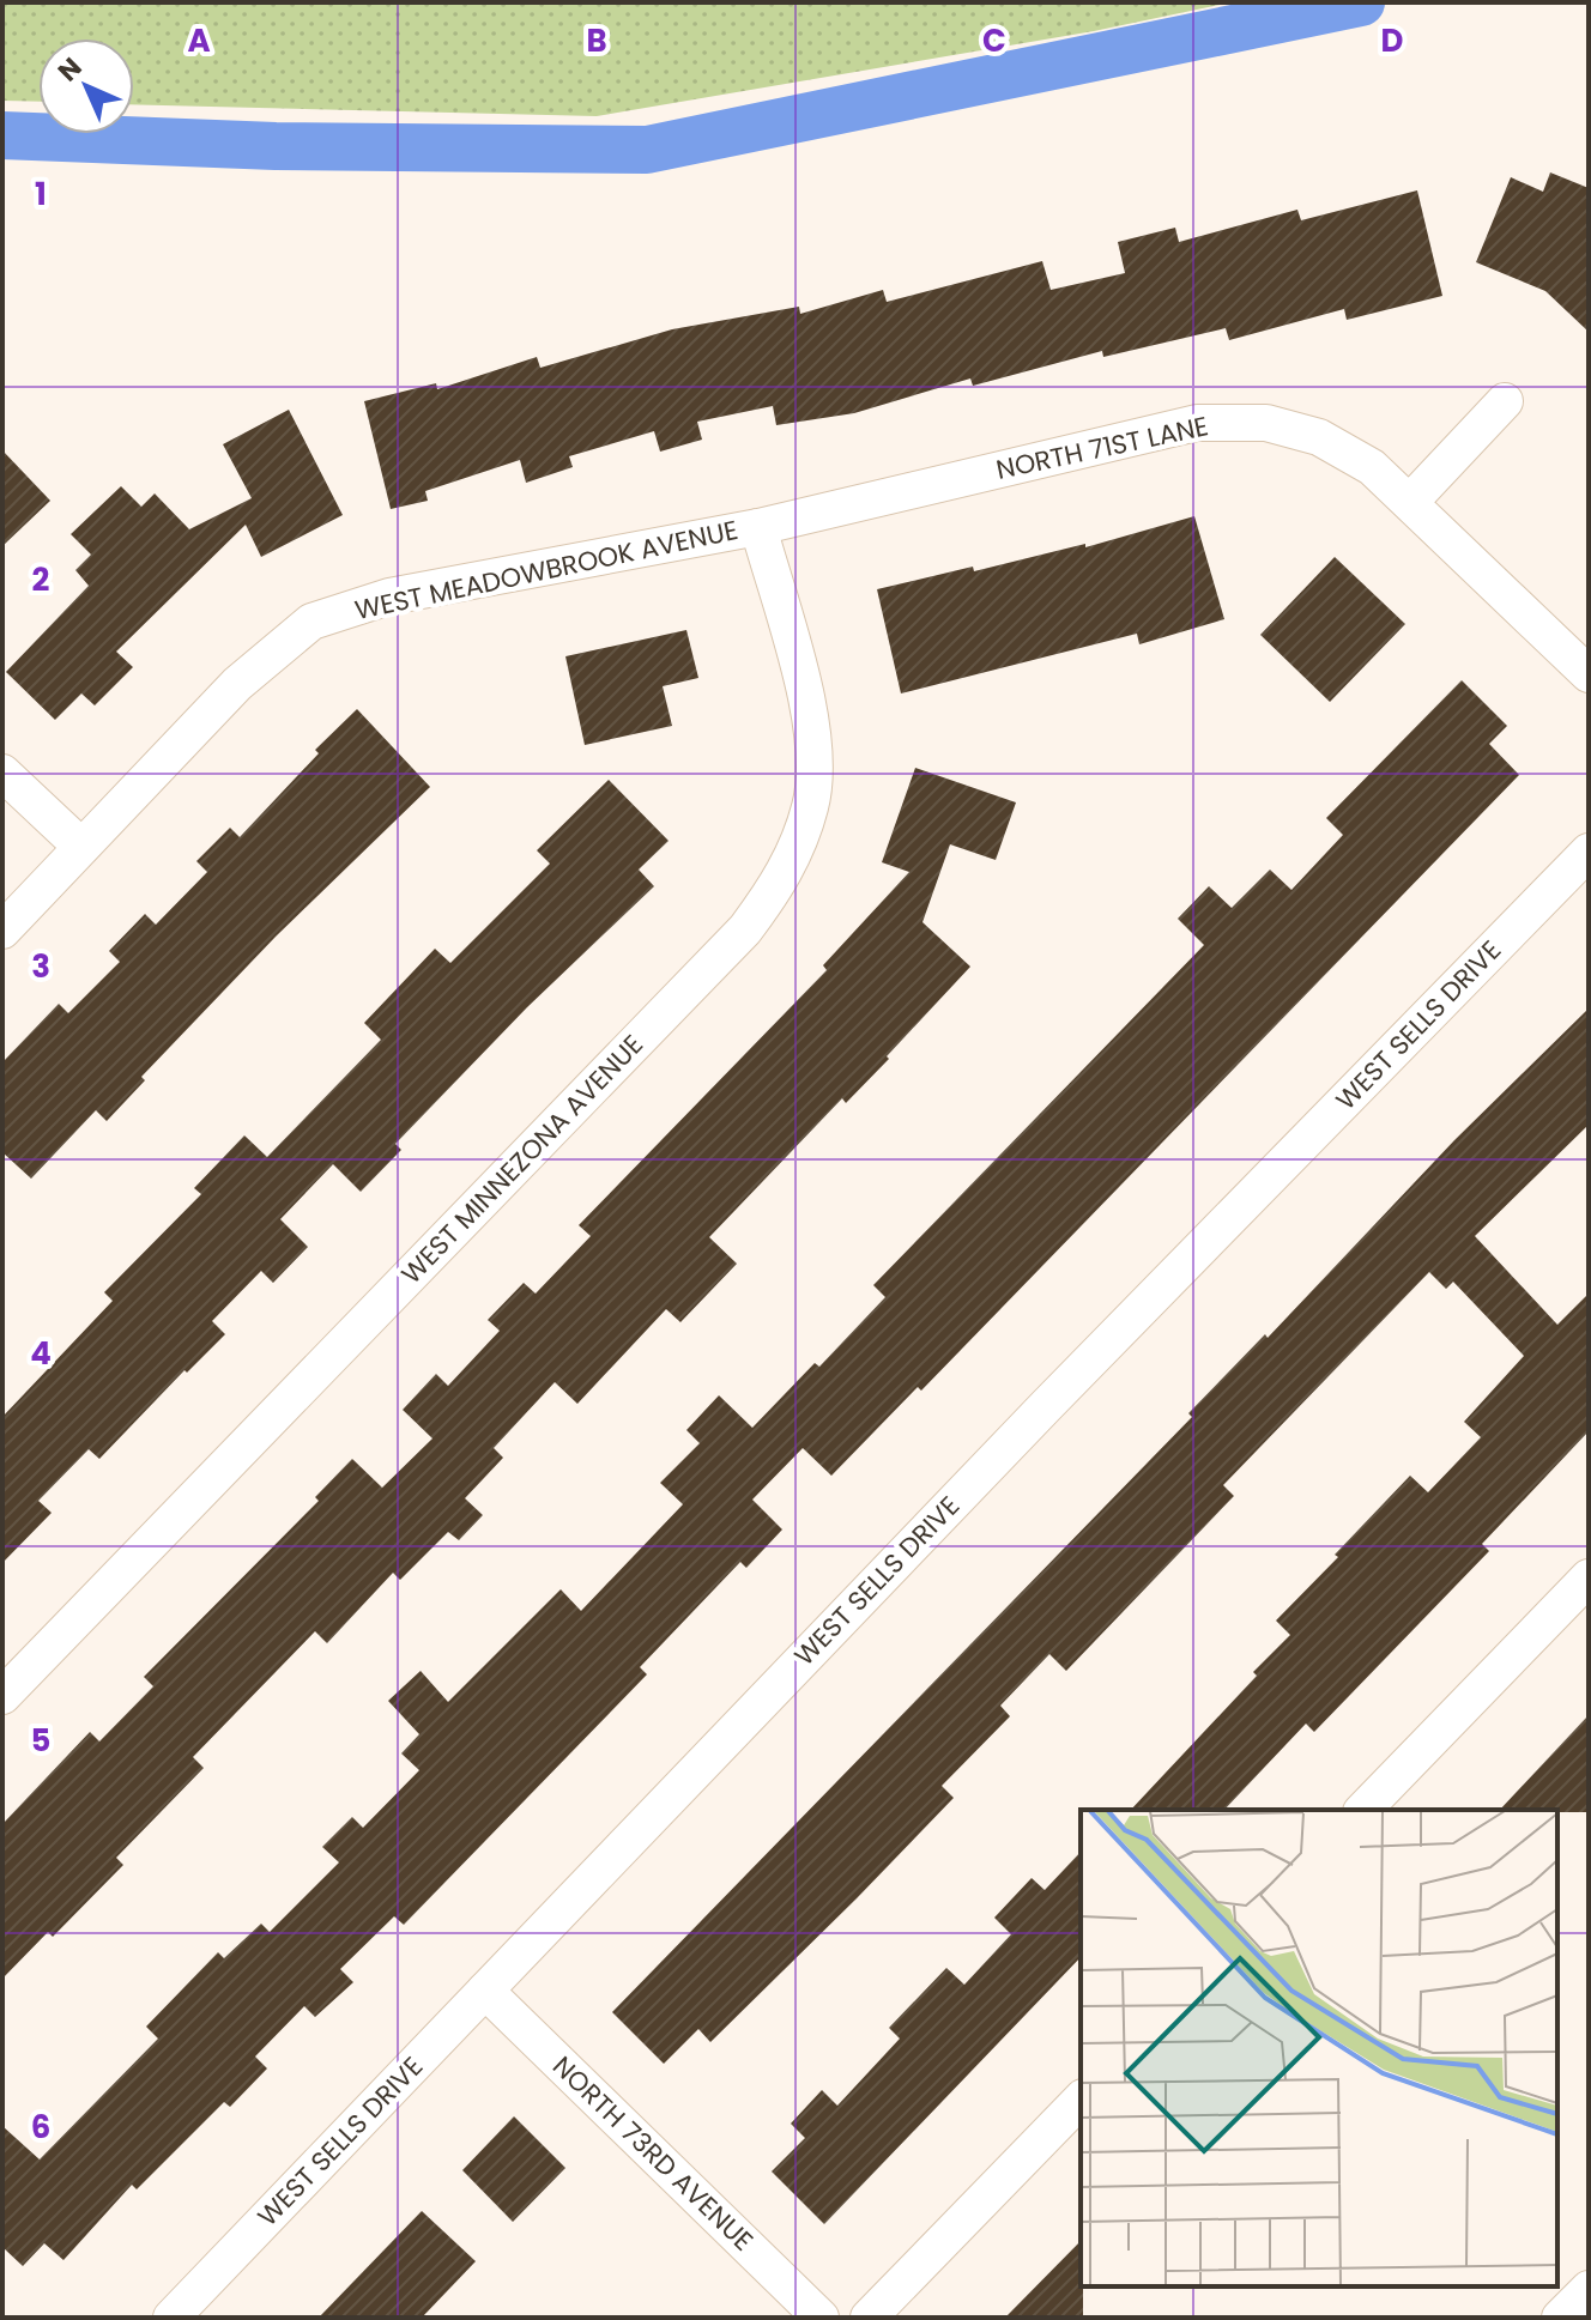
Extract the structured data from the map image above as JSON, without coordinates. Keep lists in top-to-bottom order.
{
  "streets": {
    "street": [
      "NORTH 71ST LANE",
      "WEST MEADOWBROOK AVENUE",
      "WEST SELLS DRIVE",
      "WEST MINNEZONA AVENUE",
      "NORTH 73RD AVENUE"
    ]
  },
  "crossings": [
    ["NORTH 71ST LANE", "WEST MEADOWBROOK AVENUE"],
    ["NORTH 71ST LANE", "WEST MINNEZONA AVENUE"],
    ["WEST MEADOWBROOK AVENUE", "WEST MINNEZONA AVENUE"],
    ["WEST SELLS DRIVE", "NORTH 73RD AVENUE"]
  ],
  "north": "top left",
  "grid": {
    "columns": [
      "A",
      "B",
      "C",
      "D"
    ],
    "rows": [
      "1",
      "2",
      "3",
      "4",
      "5",
      "6"
    ]
  }
}
